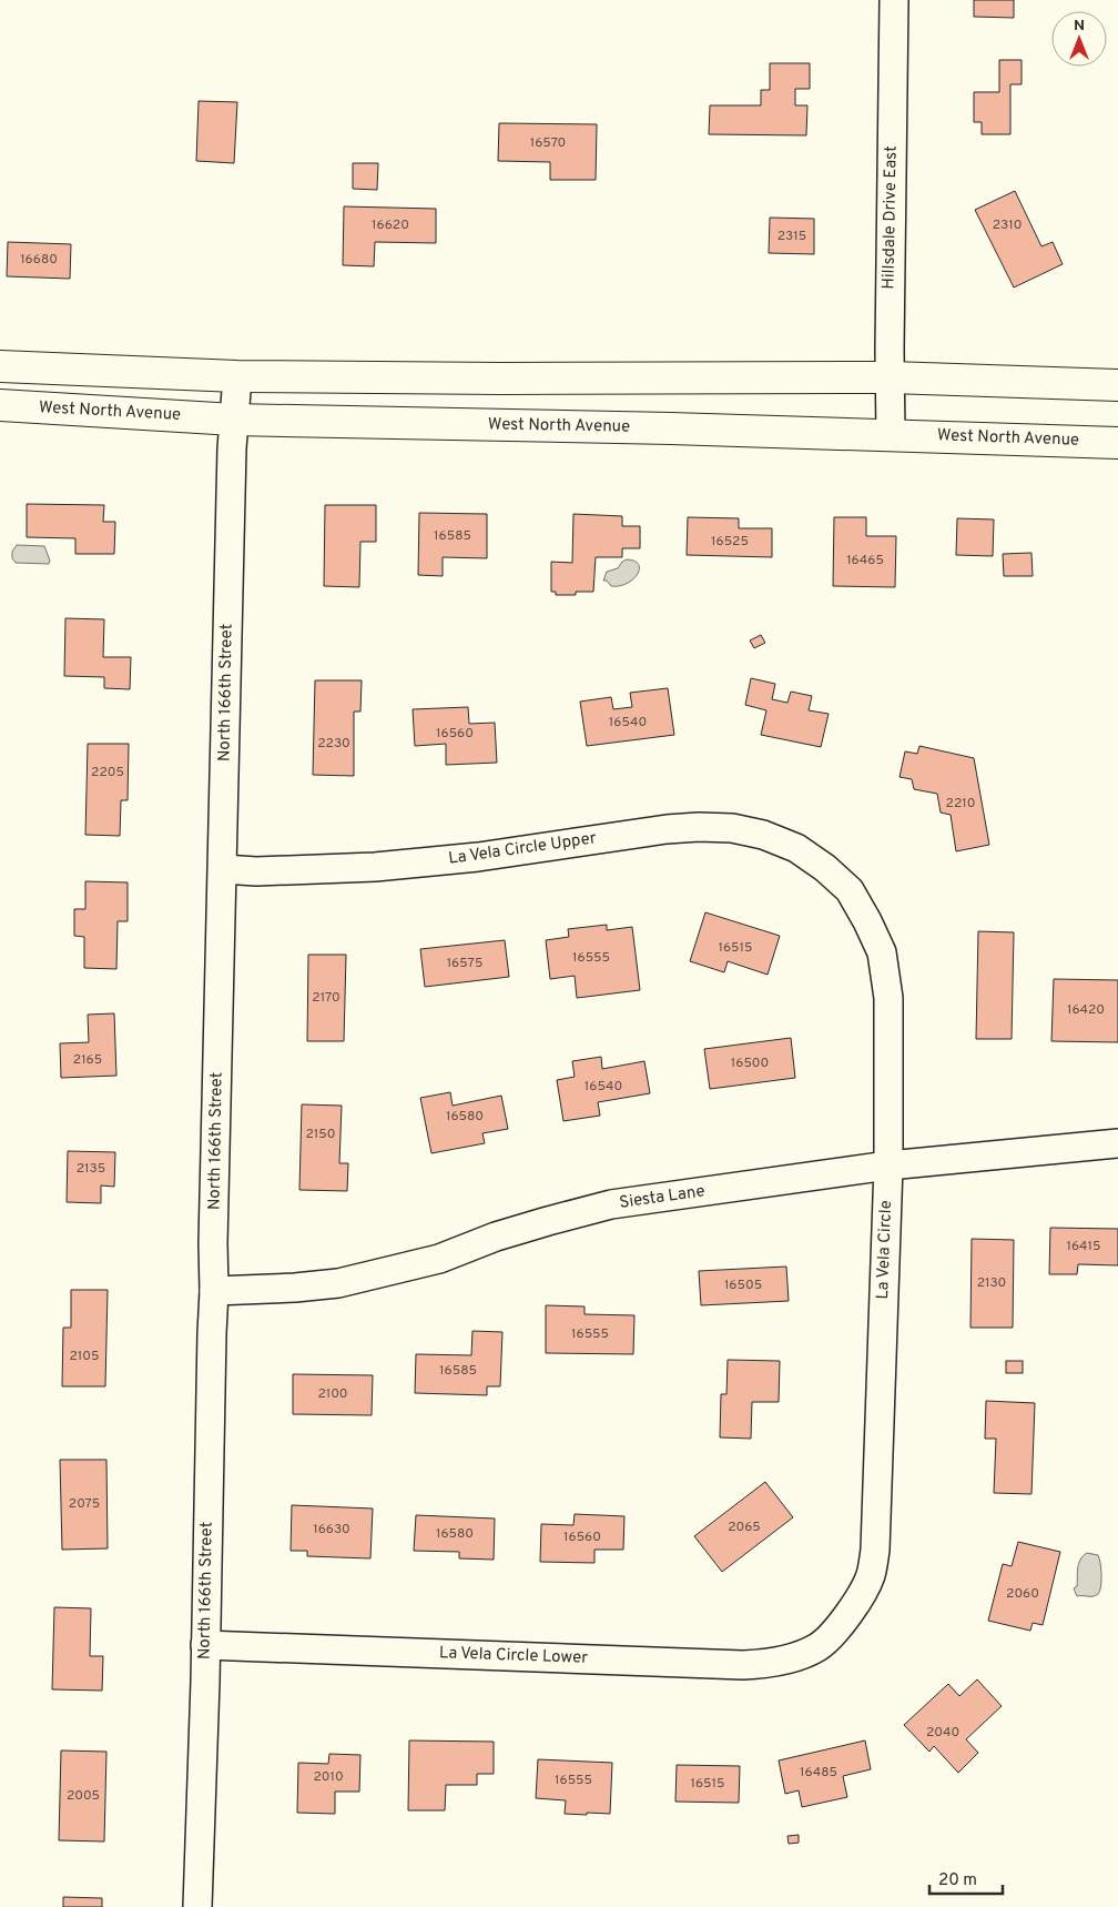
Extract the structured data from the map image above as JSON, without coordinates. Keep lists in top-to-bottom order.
{
  "streets": {
    "main road": ["West North Avenue"],
    "street": [
      "Hillsdale Drive East",
      "North 166th Street",
      "La Vela Circle Upper",
      "Siesta Lane",
      "La Vela Circle",
      "La Vela Circle Lower"
    ]
  },
  "crossings": [
    ["Hillsdale Drive East", "West North Avenue"],
    ["West North Avenue", "North 166th Street"],
    ["North 166th Street", "La Vela Circle Upper"],
    ["North 166th Street", "Siesta Lane"],
    ["North 166th Street", "La Vela Circle Lower"],
    ["La Vela Circle Upper", "La Vela Circle"],
    ["Siesta Lane", "La Vela Circle"],
    ["La Vela Circle", "La Vela Circle Lower"]
  ],
  "house_numbers": [
    "16570",
    "16620",
    "2310",
    "2315",
    "16680",
    "16585",
    "16525",
    "16465",
    "16540",
    "16560",
    "2230",
    "2205",
    "2210",
    "16515",
    "16555",
    "16575",
    "2170",
    "16420",
    "2165",
    "16500",
    "16540",
    "16580",
    "2150",
    "2135",
    "16415",
    "2130",
    "16505",
    "16555",
    "2105",
    "16585",
    "2100",
    "2075",
    "2065",
    "16630",
    "16580",
    "16560",
    "2060",
    "2040",
    "16485",
    "2010",
    "16555",
    "16515",
    "2005"
  ],
  "scale_bar": "20 m",
  "north": "top"
}
